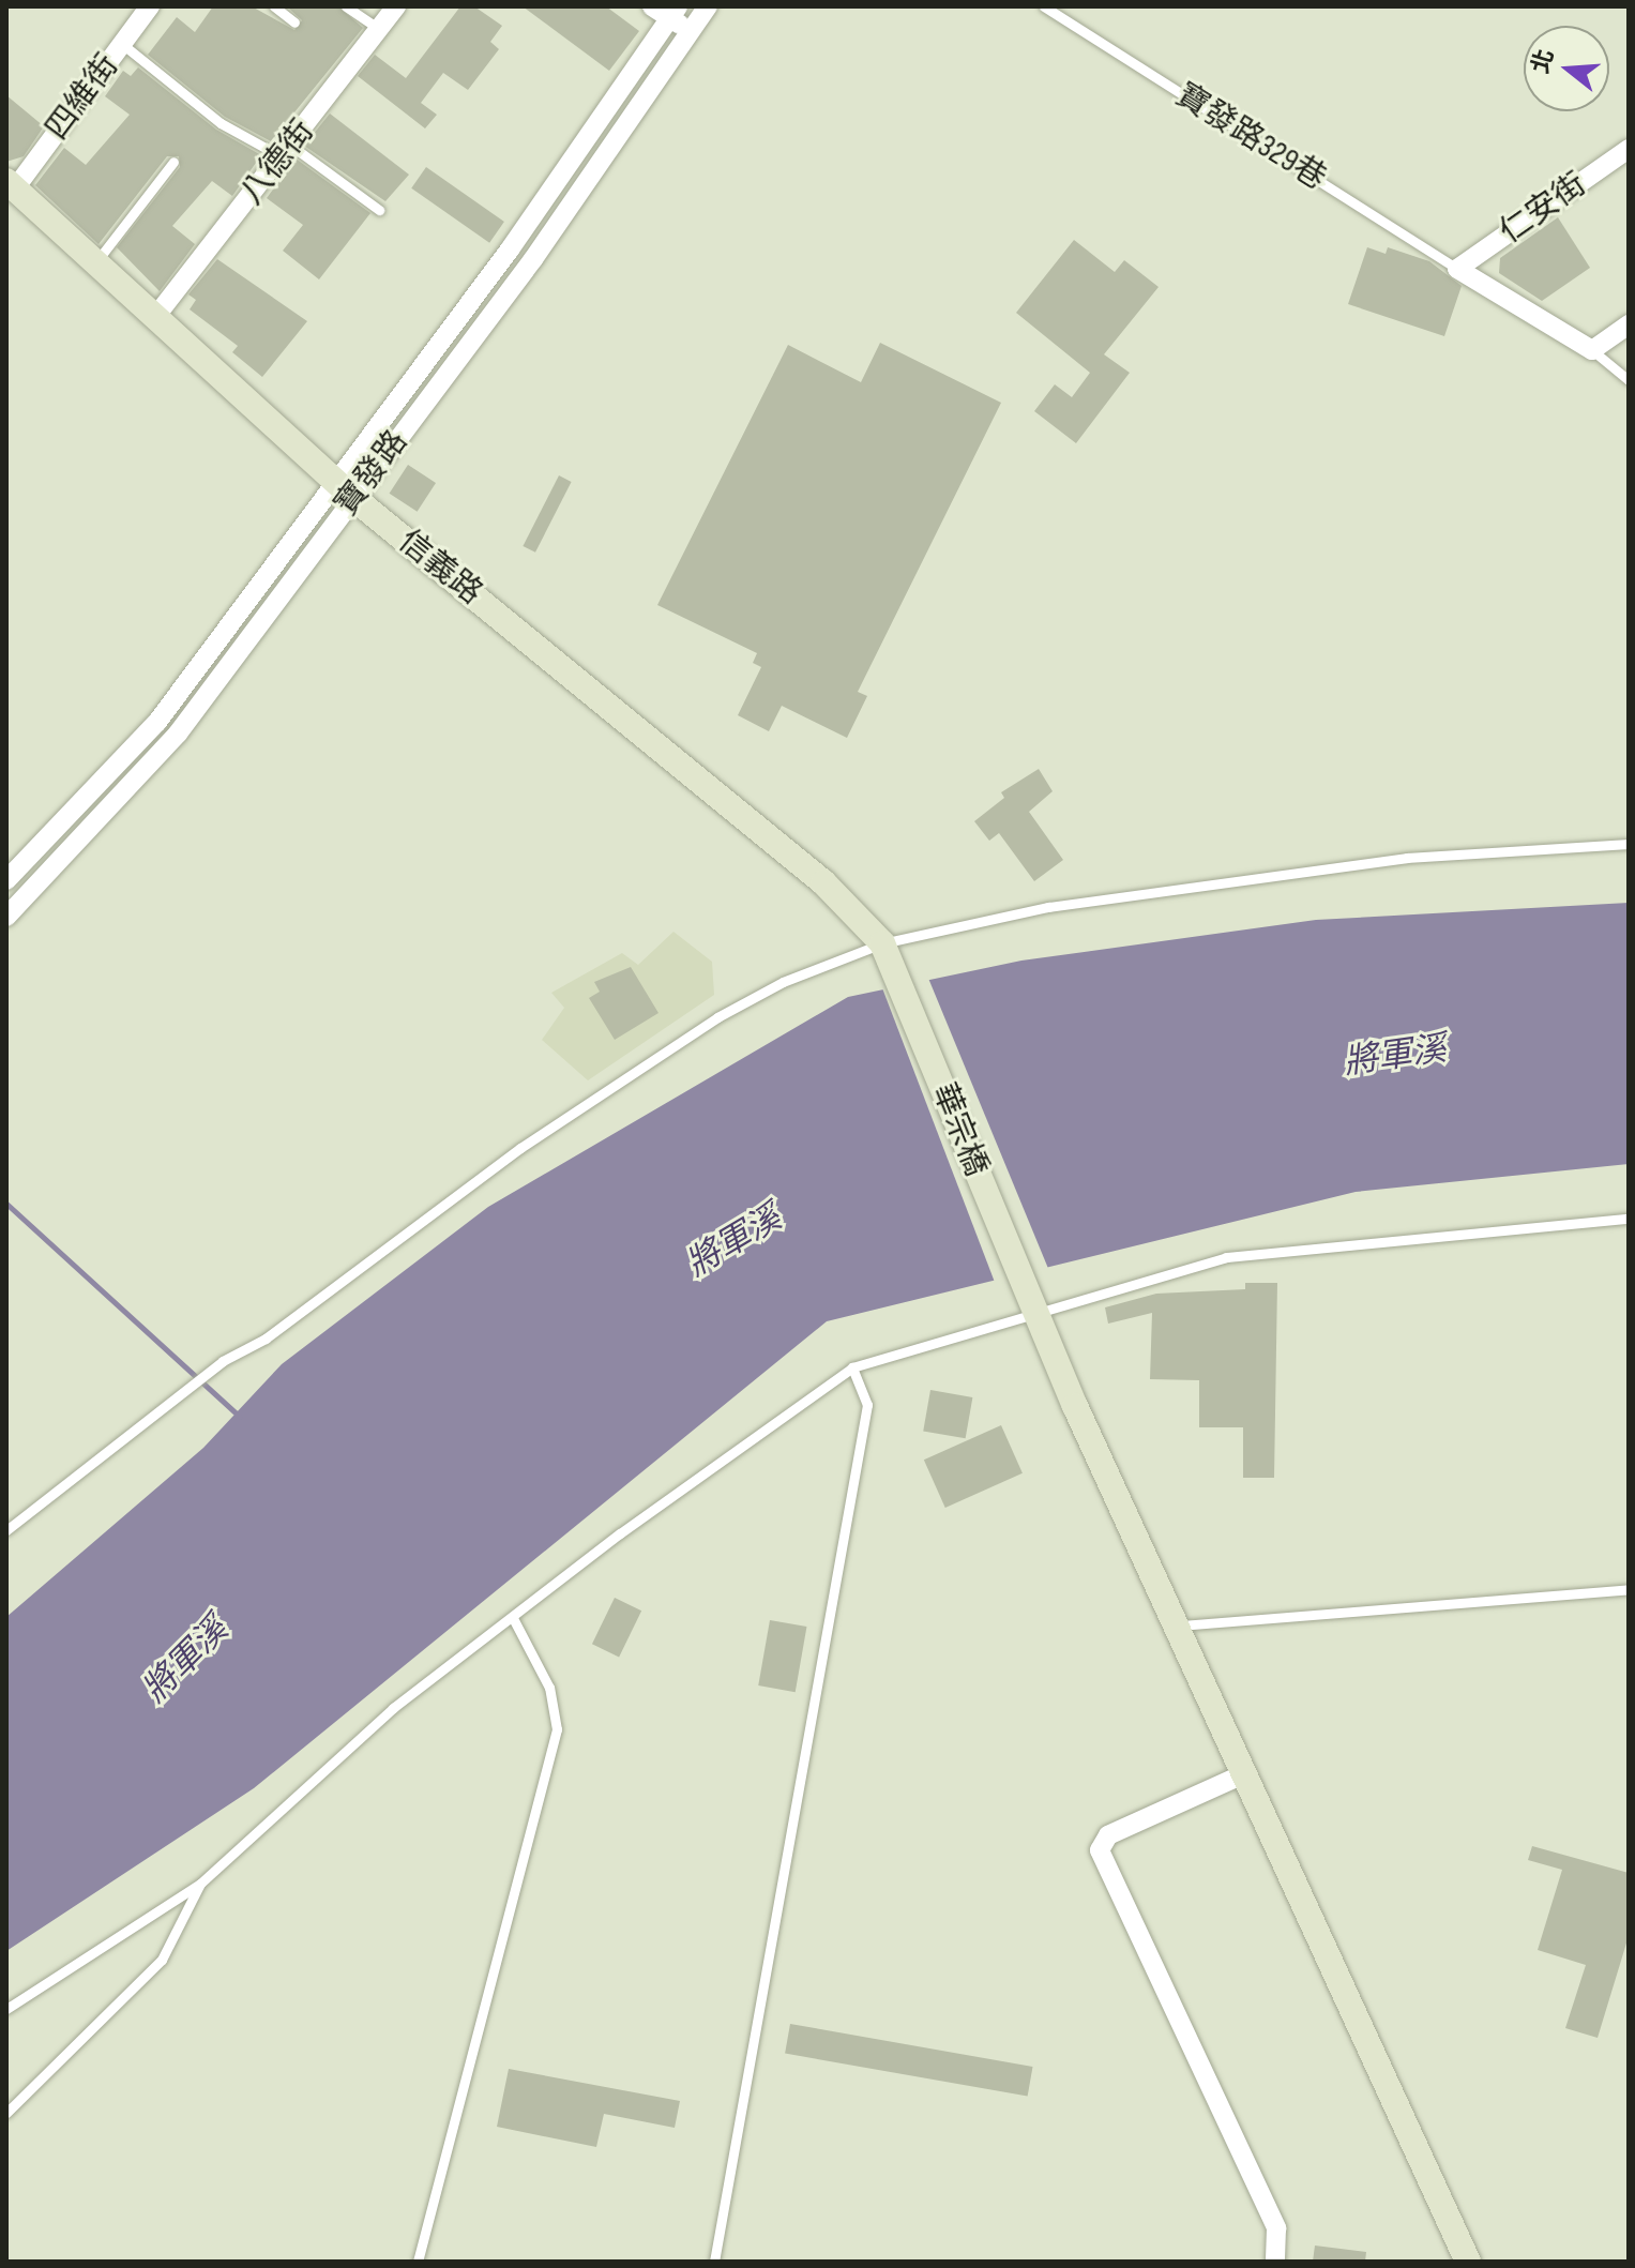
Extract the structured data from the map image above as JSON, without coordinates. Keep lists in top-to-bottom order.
{
  "streets": {
    "street": [
      "四維街",
      "八德街",
      "仁安街",
      "寶發路",
      "信義路",
      "華宗橋"
    ],
    "lane": ["寶發路329巷"]
  },
  "crossings": [
    ["四維街", "信義路"],
    ["寶發路329巷", "仁安街"],
    ["八德街", "信義路"],
    ["寶發路", "信義路"],
    ["信義路", "華宗橋"]
  ],
  "water": ["將軍溪"],
  "north": "left"
}
